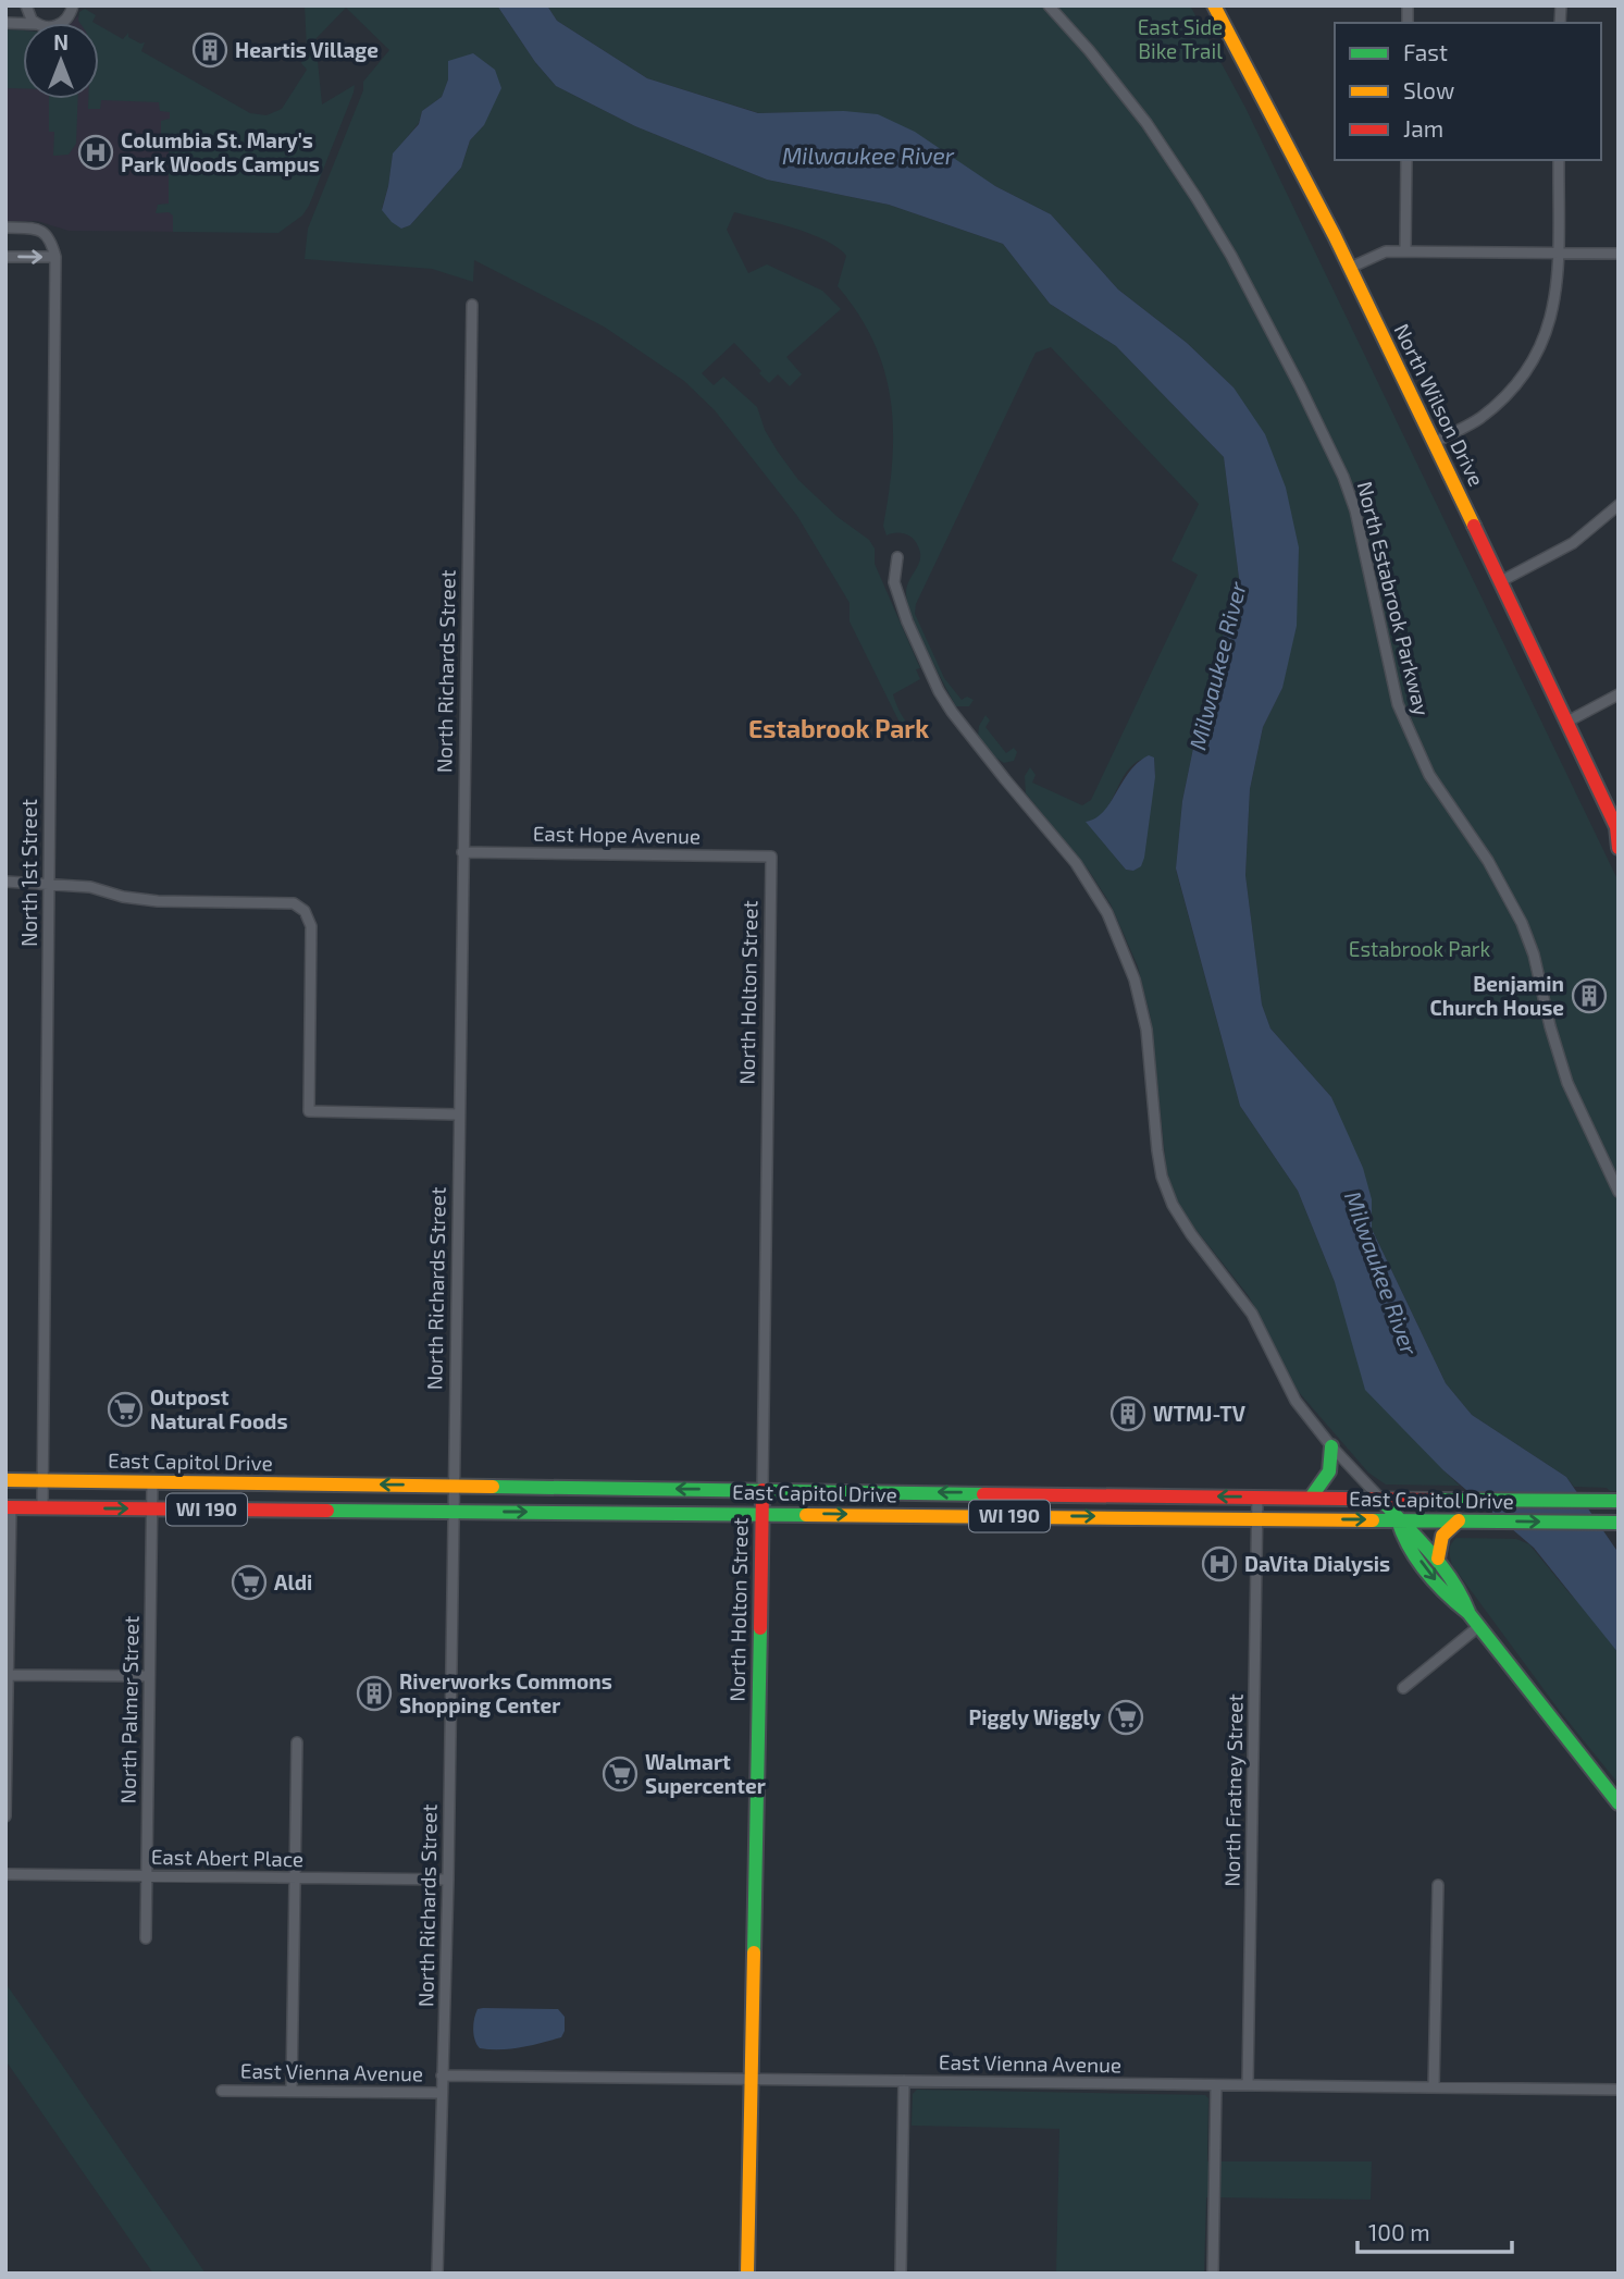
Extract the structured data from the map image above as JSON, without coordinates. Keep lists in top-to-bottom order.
{
  "streets": {
    "main road": [
      "North Wilson Drive",
      "North Holton Street",
      "East Capitol Drive",
      "WI 190"
    ],
    "street": [
      "North Estabrook Parkway",
      "North Richards Street",
      "East Hope Avenue",
      "North 1st Street",
      "North Palmer Street",
      "North Fratney Street",
      "East Abert Place",
      "East Vienna Avenue"
    ]
  },
  "crossings": [
    ["North Richards Street", "East Hope Avenue"],
    ["North Richards Street", "East Capitol Drive"],
    ["North Richards Street", "East Abert Place"],
    ["North Richards Street", "East Vienna Avenue"],
    ["East Hope Avenue", "North Holton Street"],
    ["North 1st Street", "East Capitol Drive"],
    ["North 1st Street", "WI 190"],
    ["North Holton Street", "East Capitol Drive"],
    ["North Holton Street", "East Vienna Avenue"],
    ["East Capitol Drive", "WI 190"],
    ["East Capitol Drive", "North Palmer Street"],
    ["East Capitol Drive", "North Fratney Street"],
    ["North Palmer Street", "East Abert Place"],
    ["North Fratney Street", "East Vienna Avenue"]
  ],
  "districts": ["Estabrook Park"],
  "water": ["Milwaukee River"],
  "parks": ["East Side Bike Trail", "Estabrook Park"],
  "places": {
    "building": [
      "Heartis Village",
      "Benjamin Church House",
      "WTMJ-TV",
      "Riverworks Commons Shopping Center"
    ],
    "hospital": ["Columbia St. Mary's Park Woods Campus", "DaVita Dialysis"],
    "supermarket": [
      "Outpost Natural Foods",
      "Aldi",
      "Piggly Wiggly",
      "Walmart Supercenter"
    ]
  },
  "legend": ["Fast", "Slow", "Jam"],
  "scale_bar": "100 m",
  "north": "top"
}
